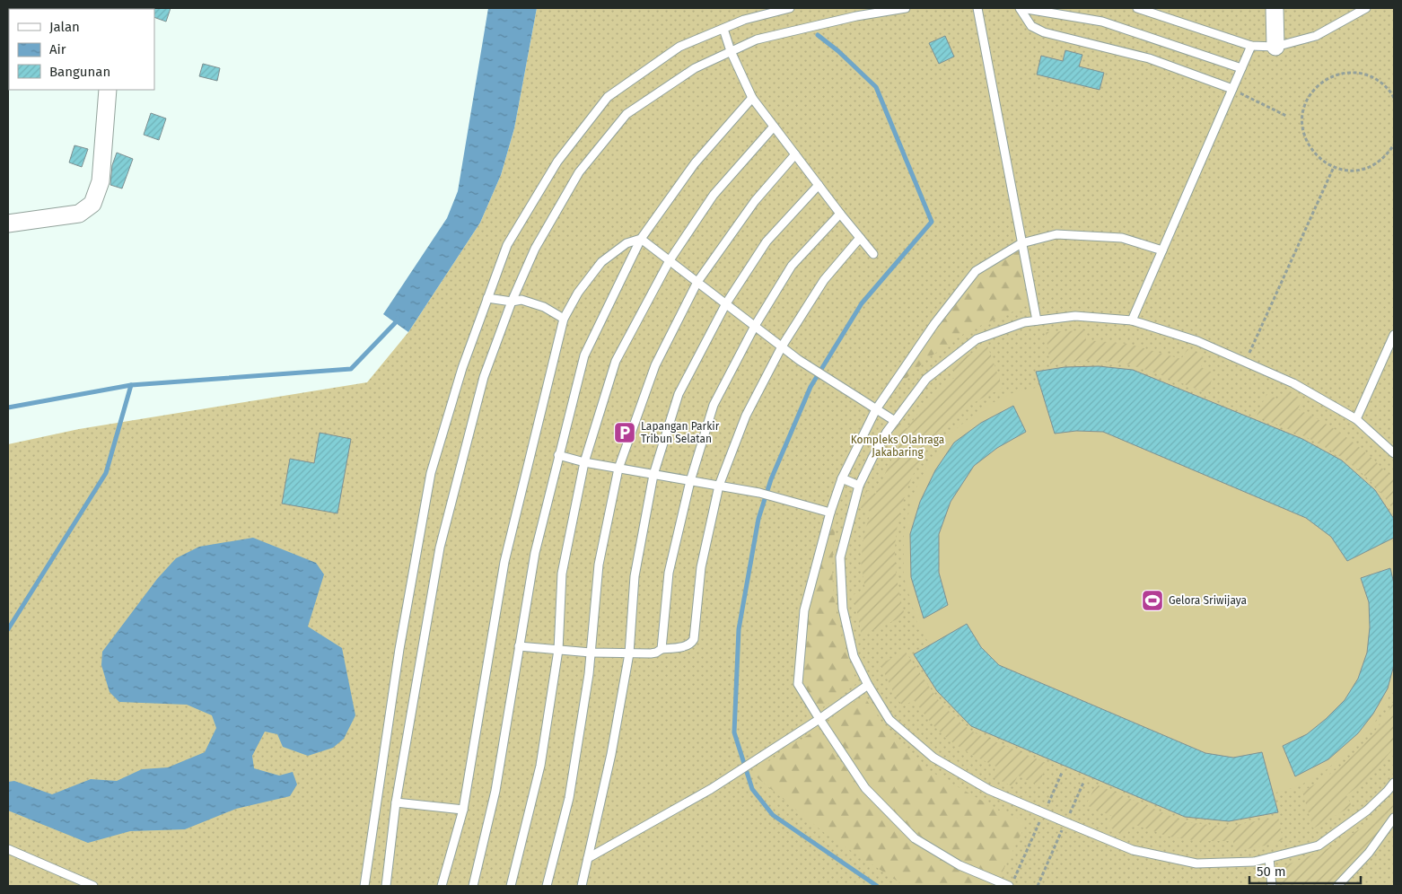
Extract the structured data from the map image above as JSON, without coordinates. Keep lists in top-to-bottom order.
{
  "parks": ["Kompleks Olahraga Jakabaring"],
  "places": {
    "parking": ["Lapangan Parkir Tribun Selatan"],
    "sports": ["Gelora Sriwijaya"]
  },
  "legend": ["Jalan", "Air", "Bangunan"],
  "scale_bar": "50 m"
}
